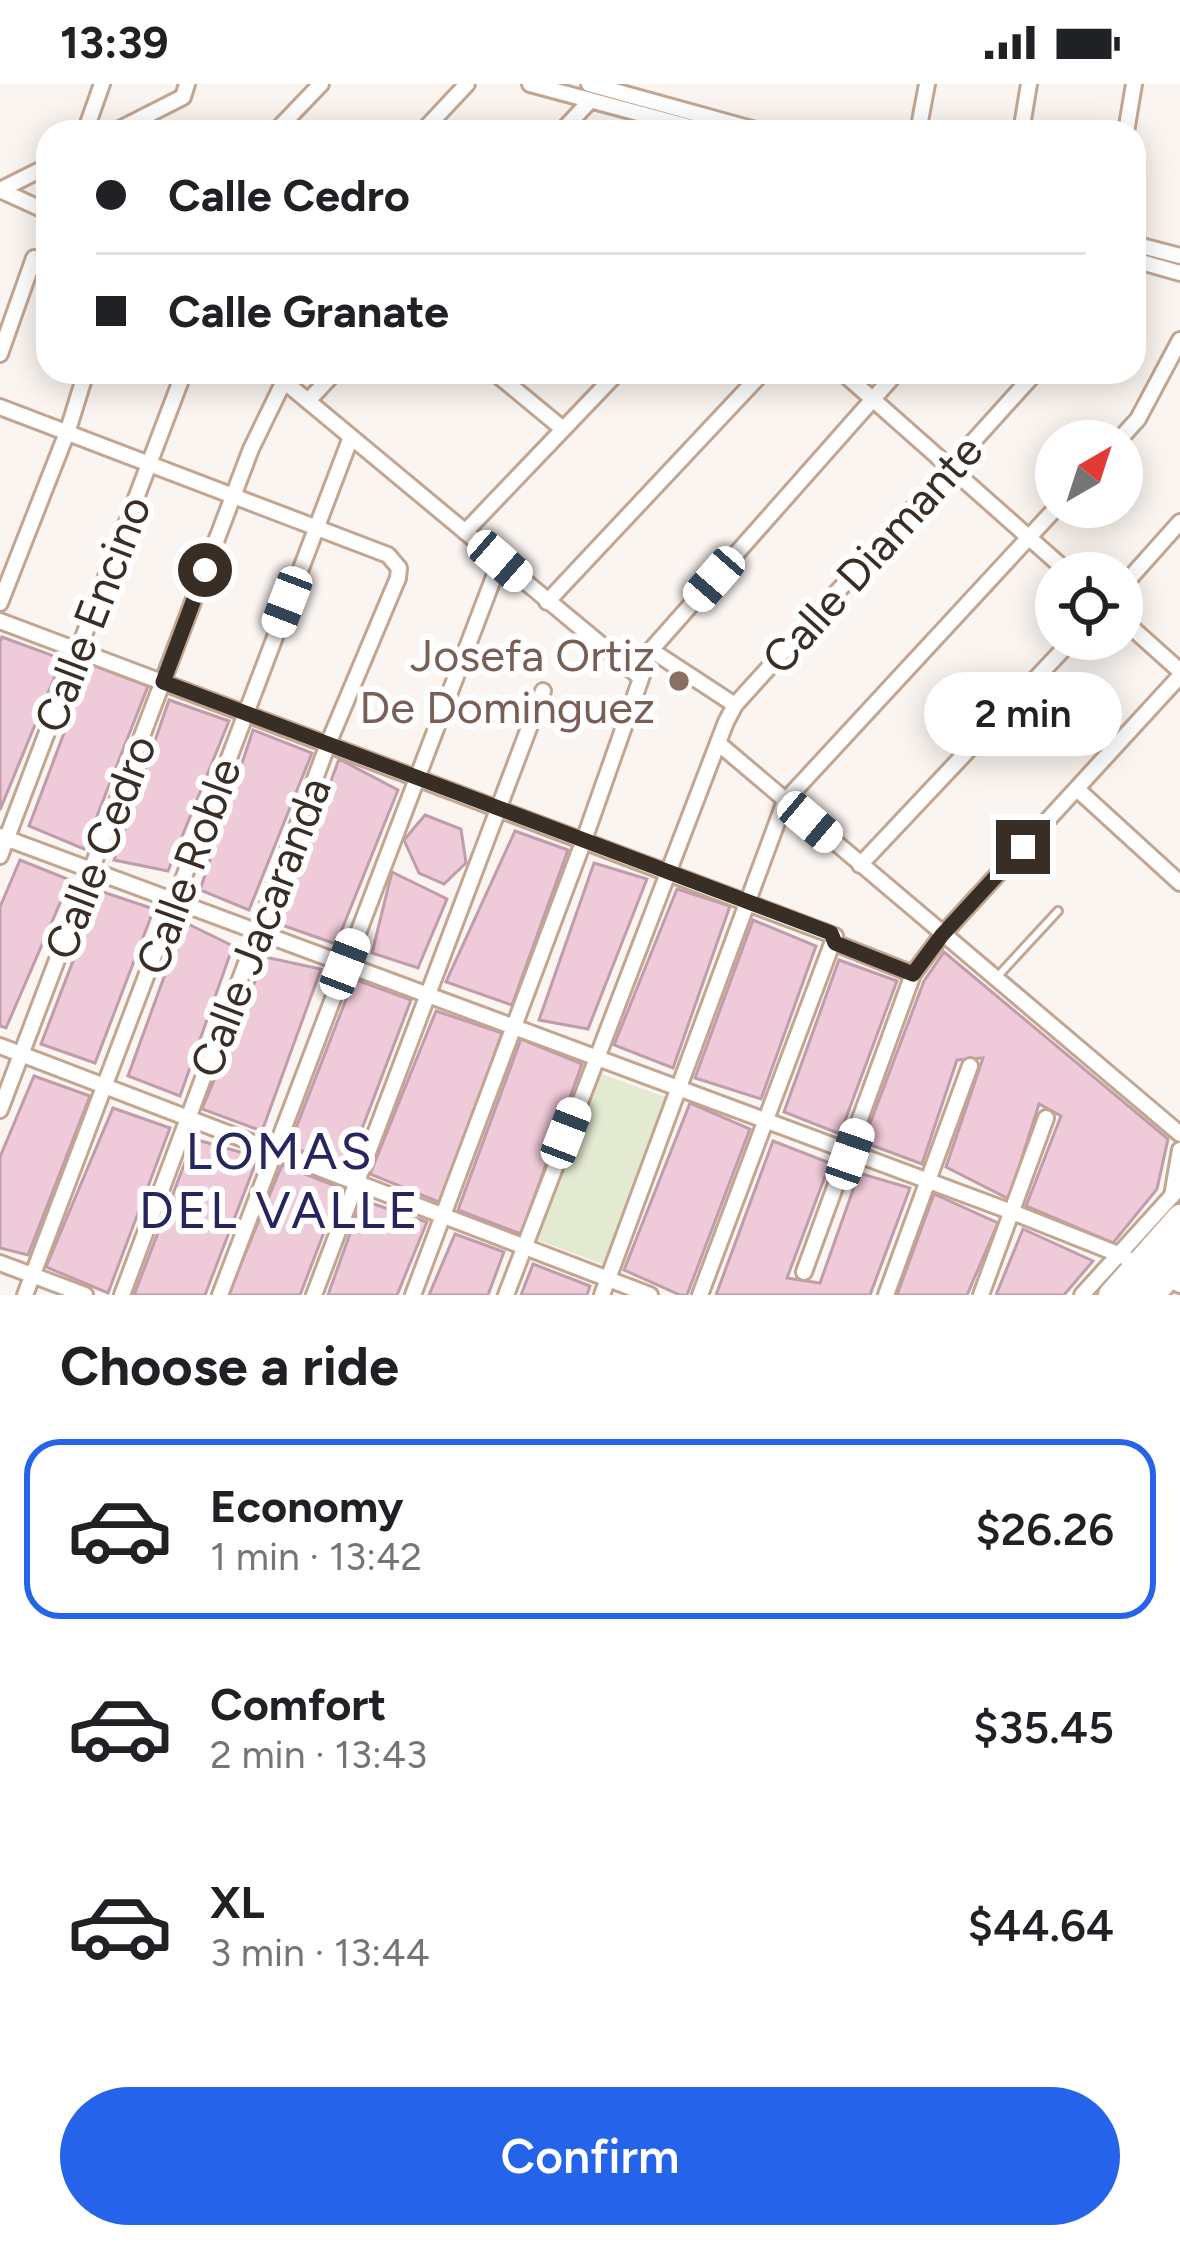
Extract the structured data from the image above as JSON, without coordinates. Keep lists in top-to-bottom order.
{
  "streets": {
    "street": [
      "Calle Diamante",
      "Calle Encino",
      "Calle Cedro",
      "Calle Roble",
      "Calle Jacaranda"
    ]
  },
  "crossings": [
    ["Calle Roble", "Calle Jacaranda"]
  ],
  "districts": ["LOMAS DEL VALLE"],
  "places": ["Josefa Ortiz De Dominguez"],
  "north": "top right",
  "page": {
    "status": "13:39",
    "banner": ["Calle Cedro", "Calle Granate"],
    "bubble": "2 min",
    "heading": "Choose a ride",
    "list": [
      {
        "name": "Economy",
        "note": "1 min · 13:42",
        "value": "$26.26"
      },
      {
        "name": "Comfort",
        "note": "2 min · 13:43",
        "value": "$35.45"
      },
      {
        "name": "XL",
        "note": "3 min · 13:44",
        "value": "$44.64"
      }
    ],
    "buttons": "Confirm"
  }
}
